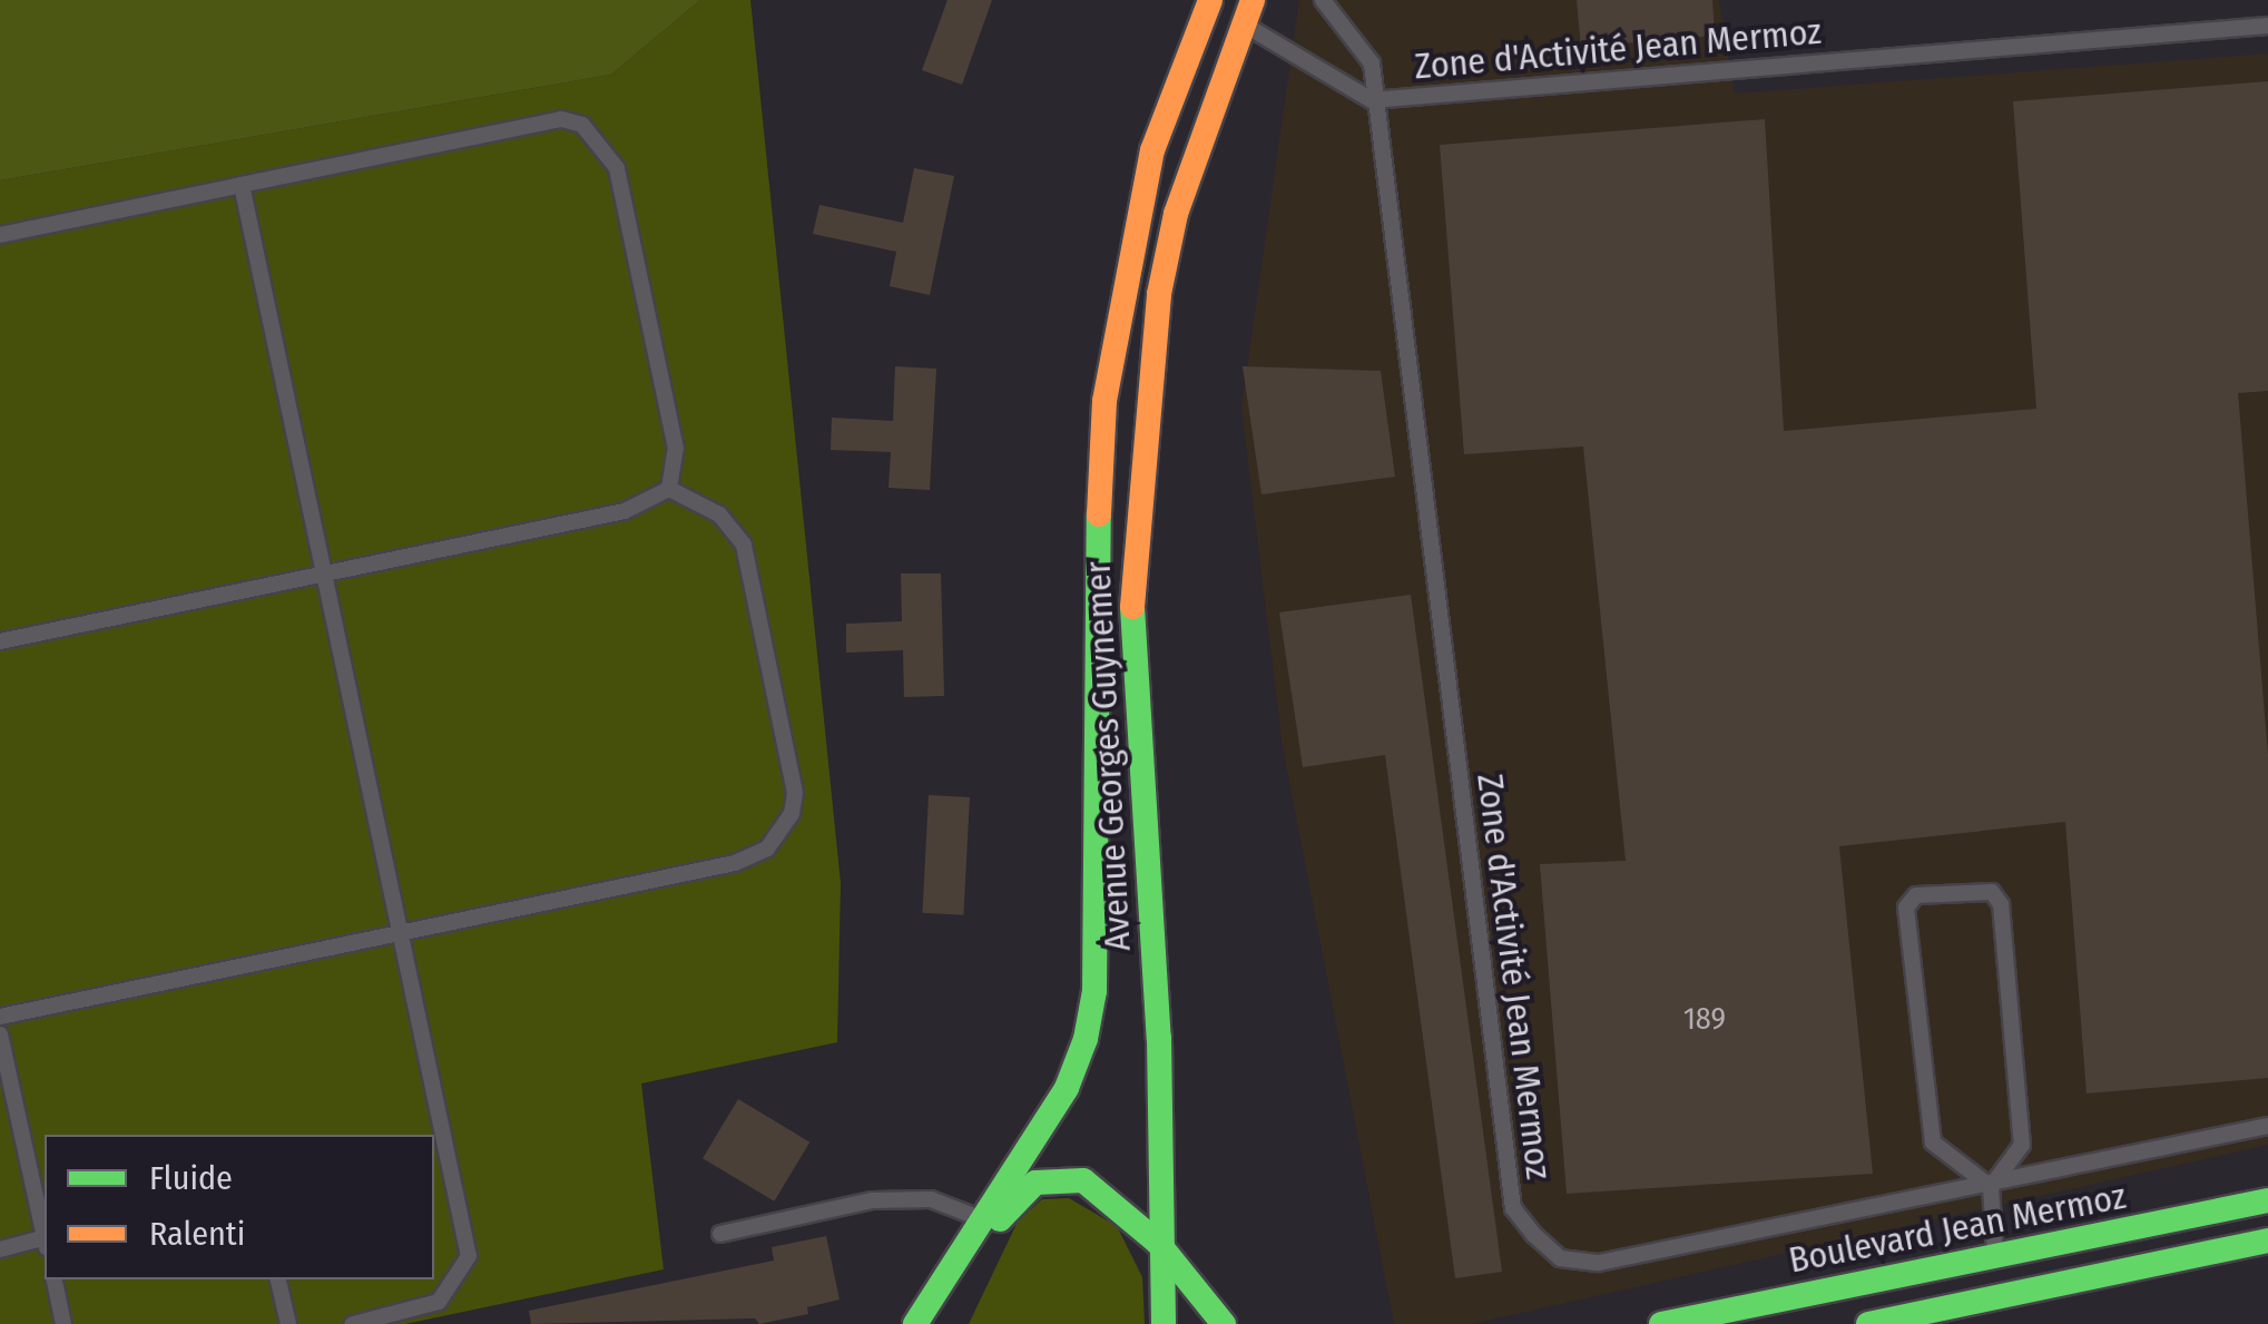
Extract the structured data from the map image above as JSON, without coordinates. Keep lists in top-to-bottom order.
{
  "streets": {
    "main road": ["Avenue Georges Guynemer", "Boulevard Jean Mermoz"],
    "lane": ["Zone d'Activité Jean Mermoz"]
  },
  "crossings": [
    ["Zone d'Activité Jean Mermoz", "Avenue Georges Guynemer"]
  ],
  "house_numbers": ["189"],
  "legend": ["Fluide", "Ralenti"]
}
